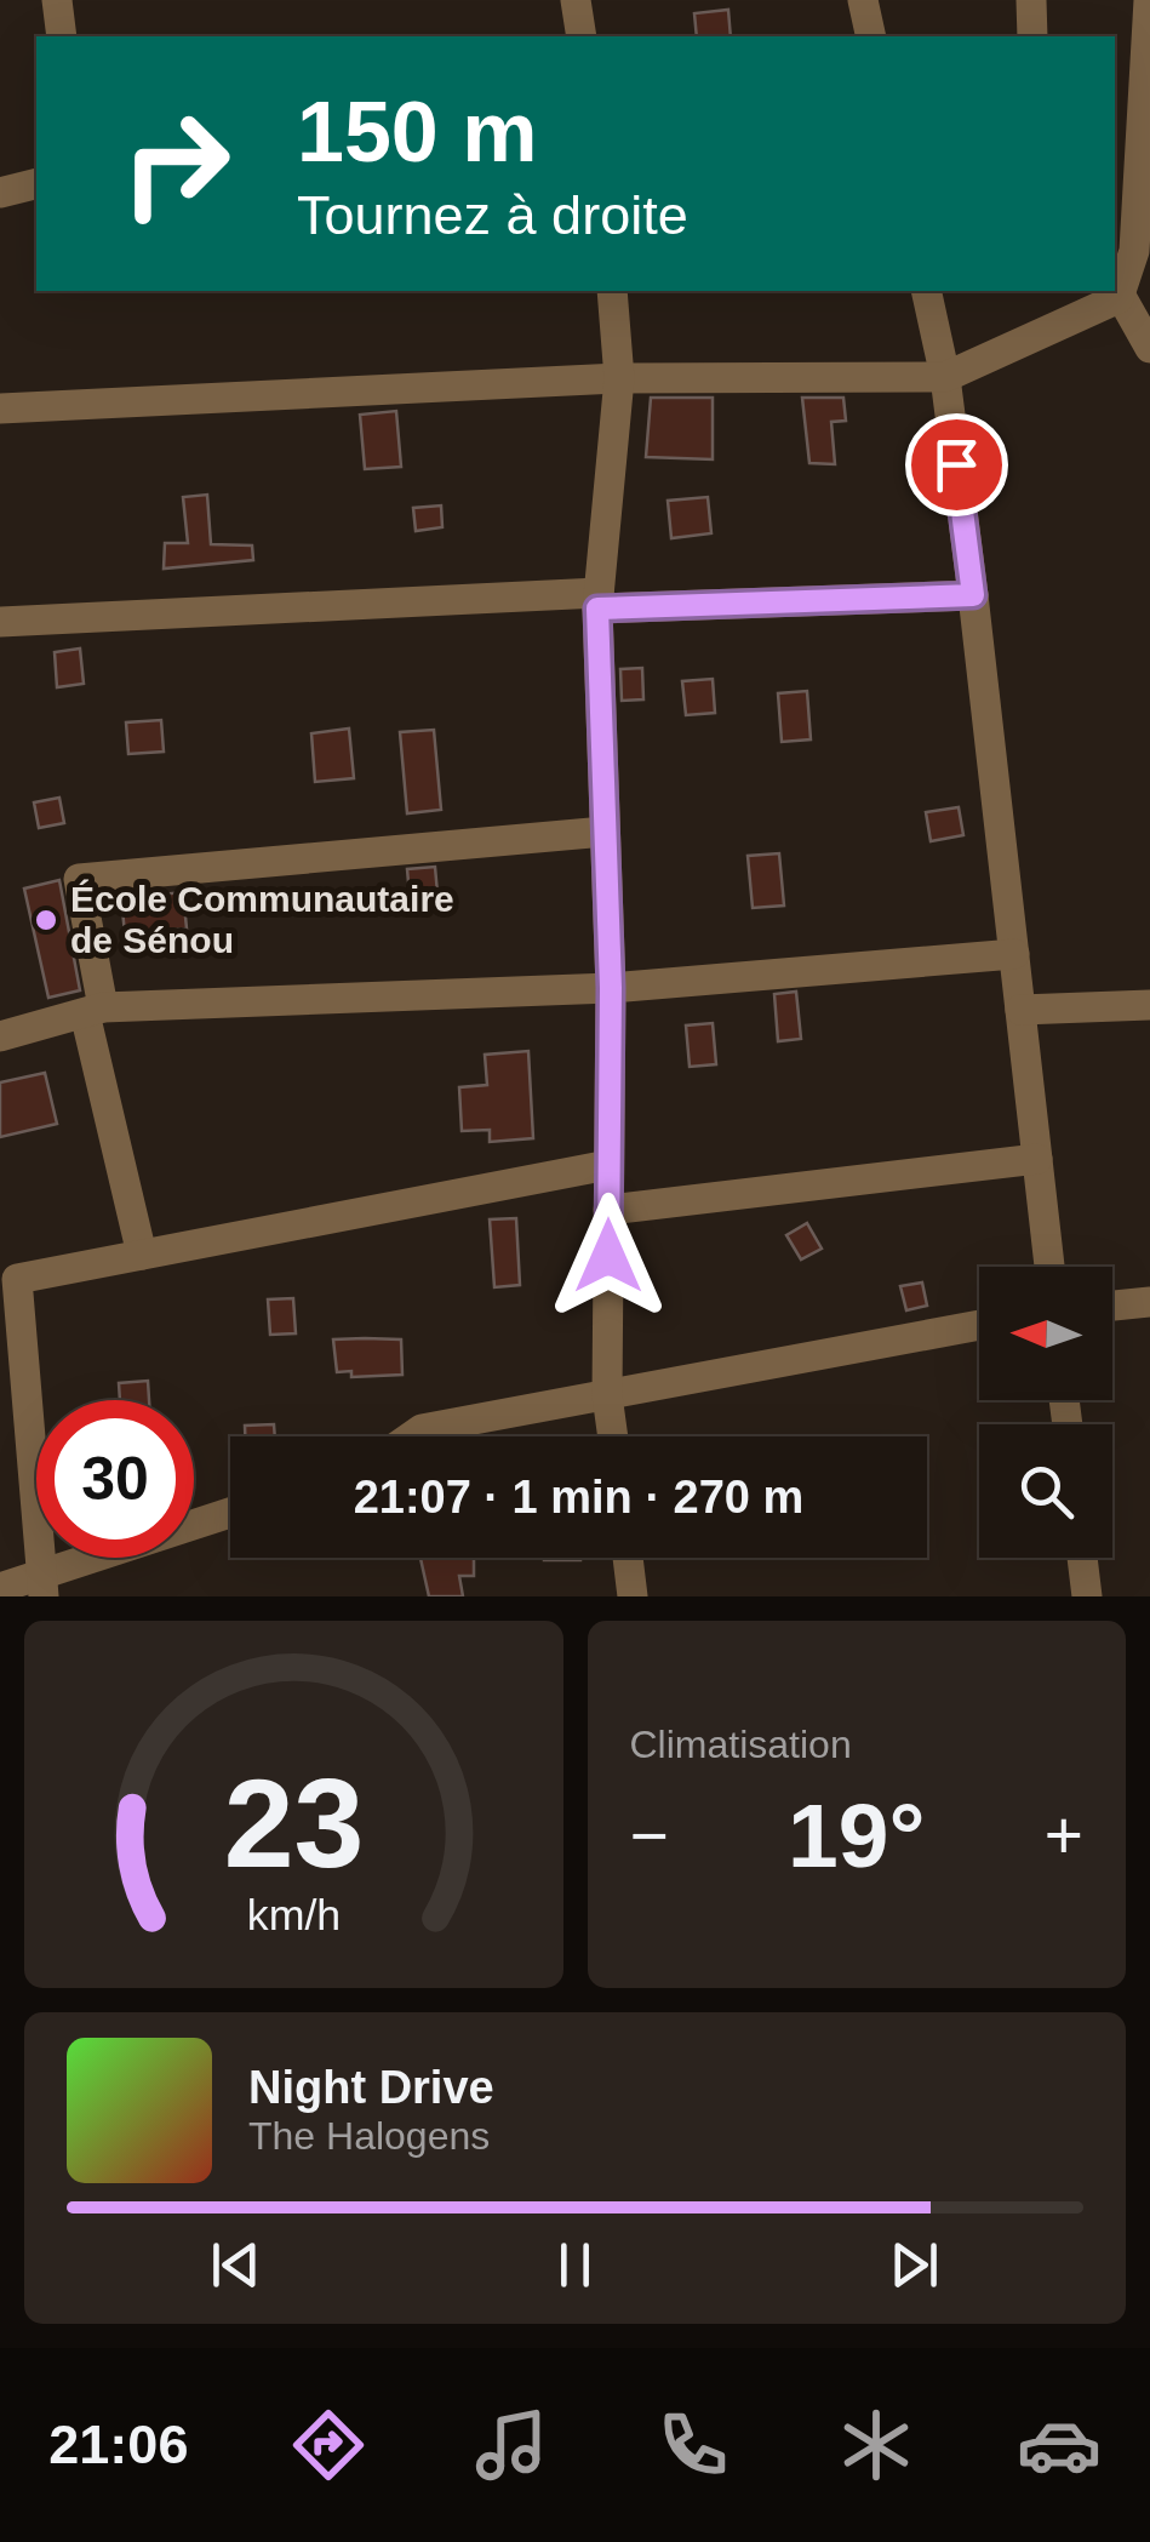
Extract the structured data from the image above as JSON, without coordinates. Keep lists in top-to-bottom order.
{
  "places": ["École Communautaire de Sénou"],
  "north": "left",
  "page": {
    "turn": ["150 m", "Tournez à droite"],
    "limit": "30",
    "trip": "21:07 · 1 min · 270 m",
    "tile": "Climatisation",
    "heat": ["−", "19°", "+"],
    "song": ["Night Drive", "The Halogens"],
    "tabs": "21:06",
    "gauge": ["23", "km/h"]
  }
}
